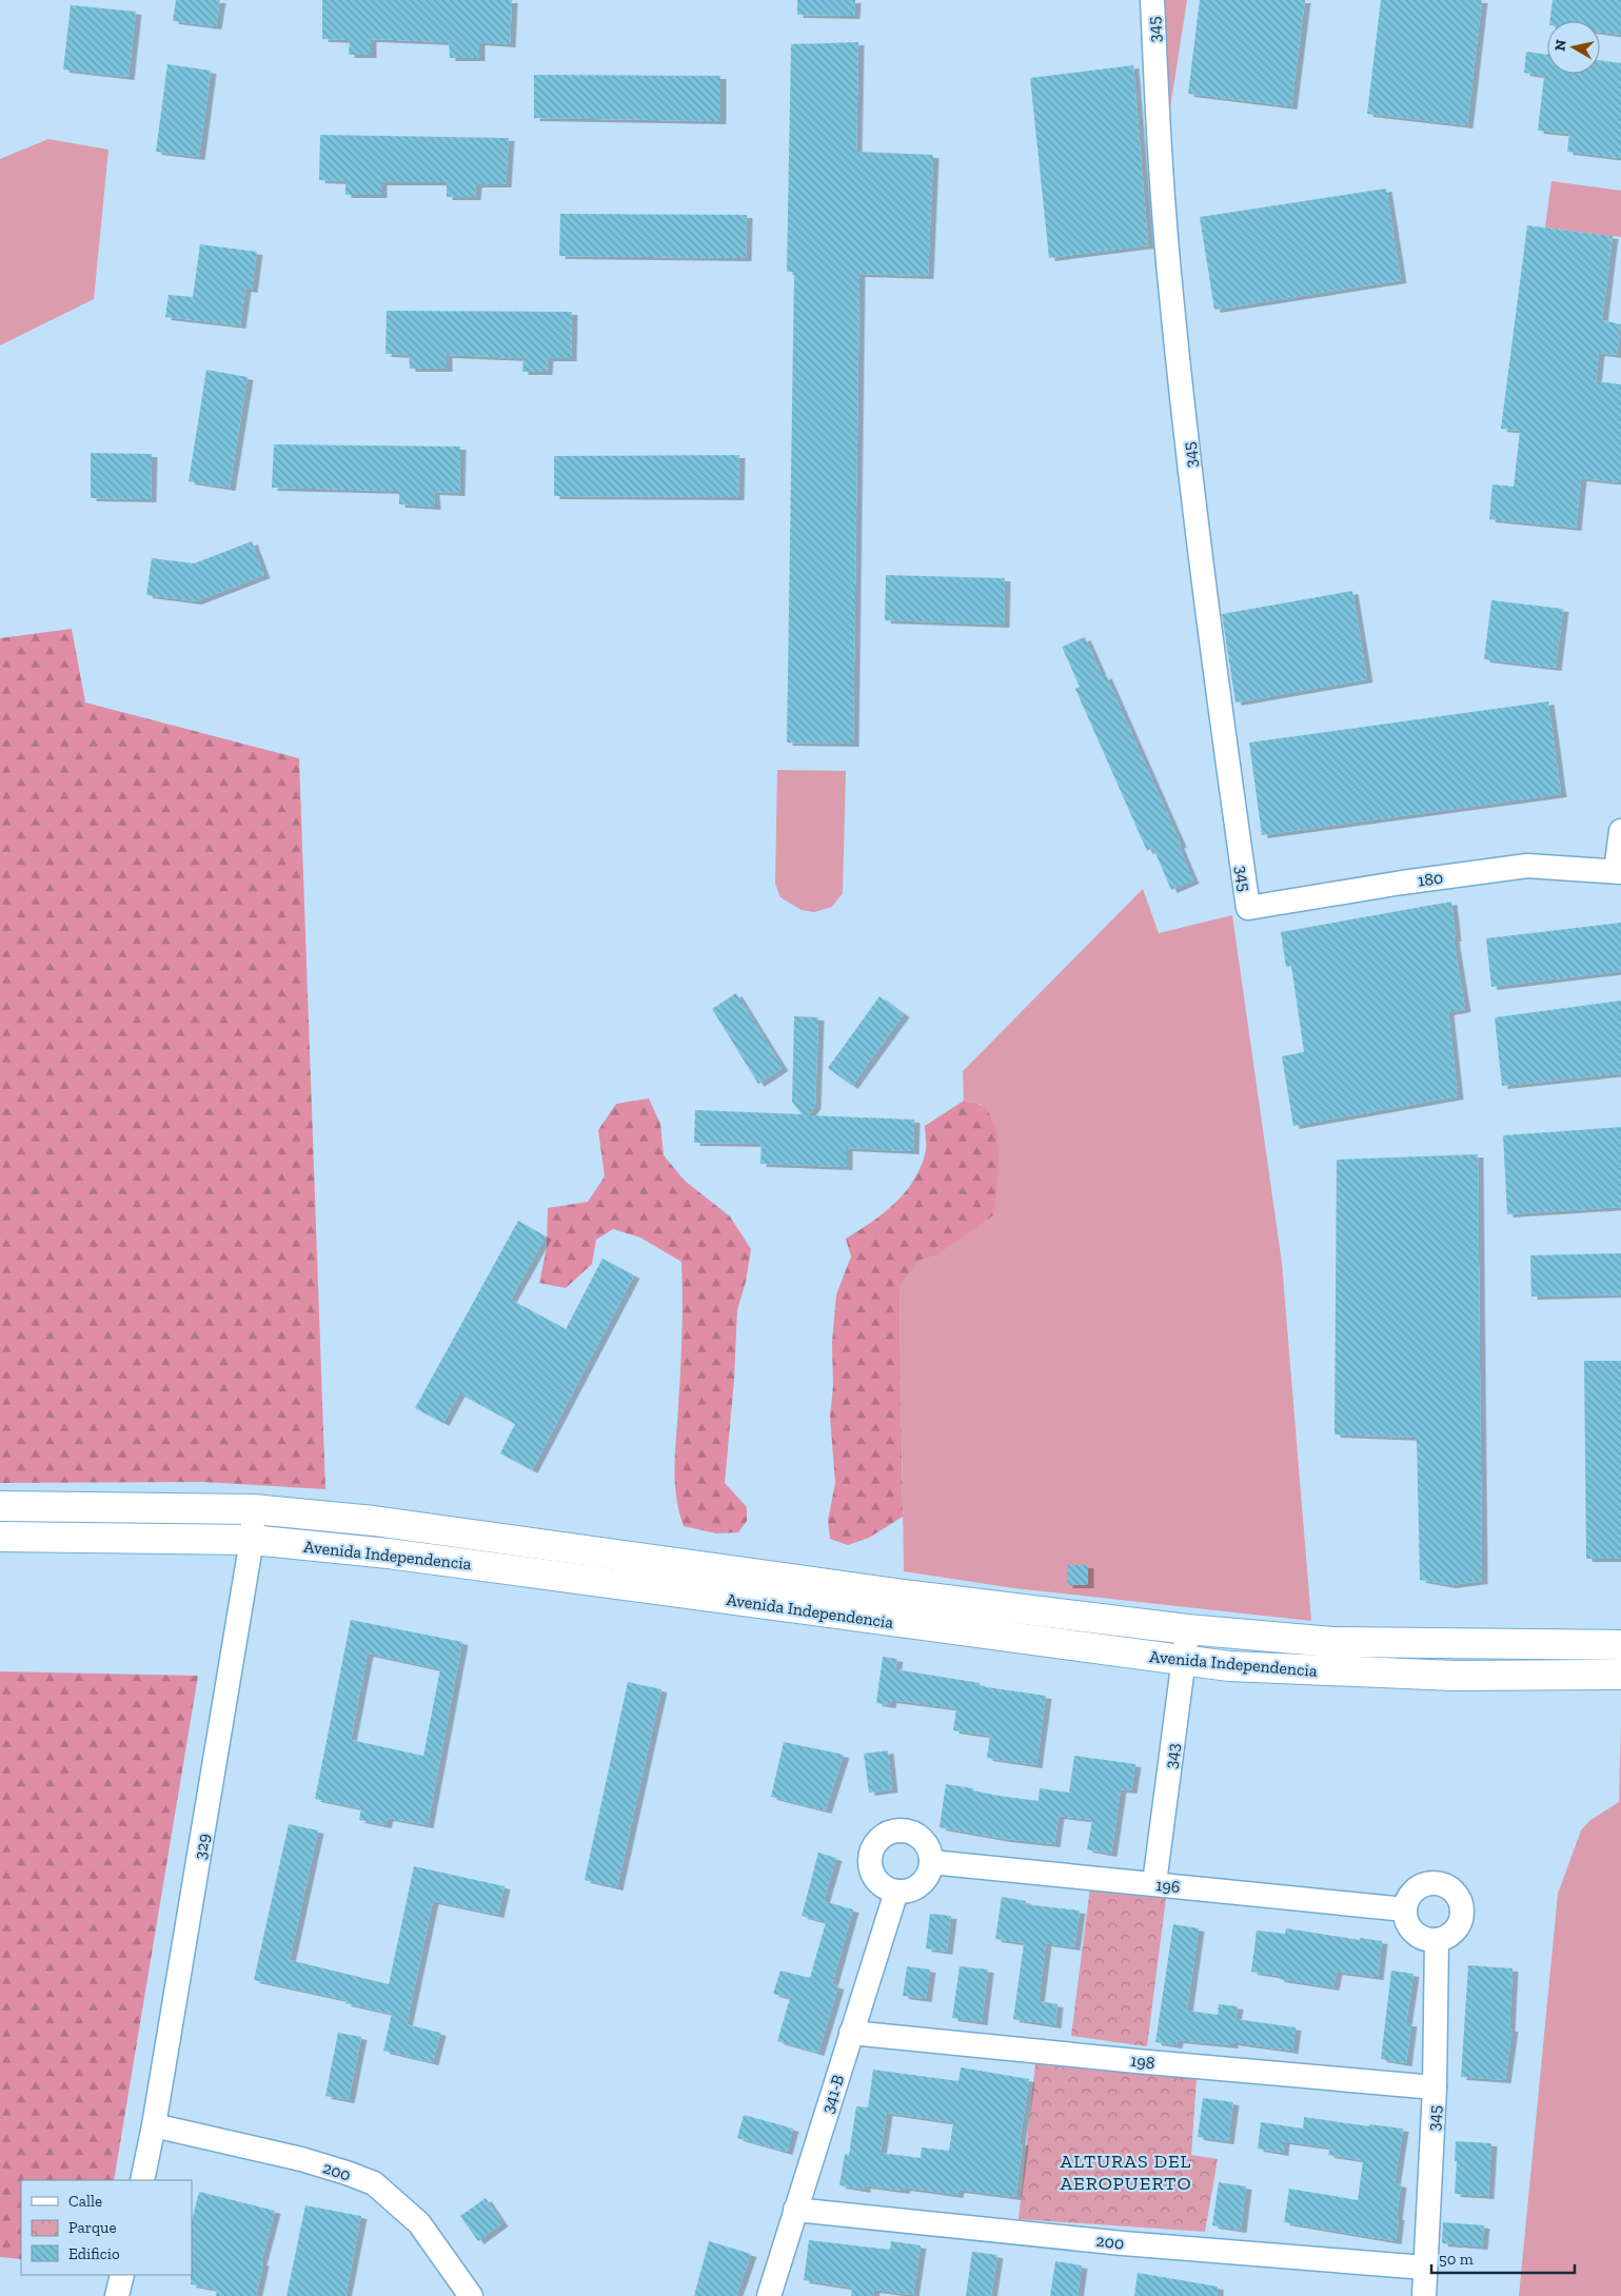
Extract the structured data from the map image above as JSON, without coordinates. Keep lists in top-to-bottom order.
{
  "streets": {
    "main road": ["Avenida Independencia"],
    "street": [
      "345",
      "180",
      "343",
      "329",
      "196",
      "198",
      "341-B",
      "200"
    ]
  },
  "crossings": [
    ["345", "180"],
    ["345", "196"],
    ["345", "198"],
    ["345", "200"],
    ["Avenida Independencia", "343"],
    ["Avenida Independencia", "329"],
    ["343", "196"],
    ["329", "200"],
    ["196", "341-B"],
    ["198", "341-B"],
    ["341-B", "200"]
  ],
  "districts": ["ALTURAS DEL AEROPUERTO"],
  "legend": ["Calle", "Parque", "Edificio"],
  "scale_bar": "50 m",
  "north": "left"
}
